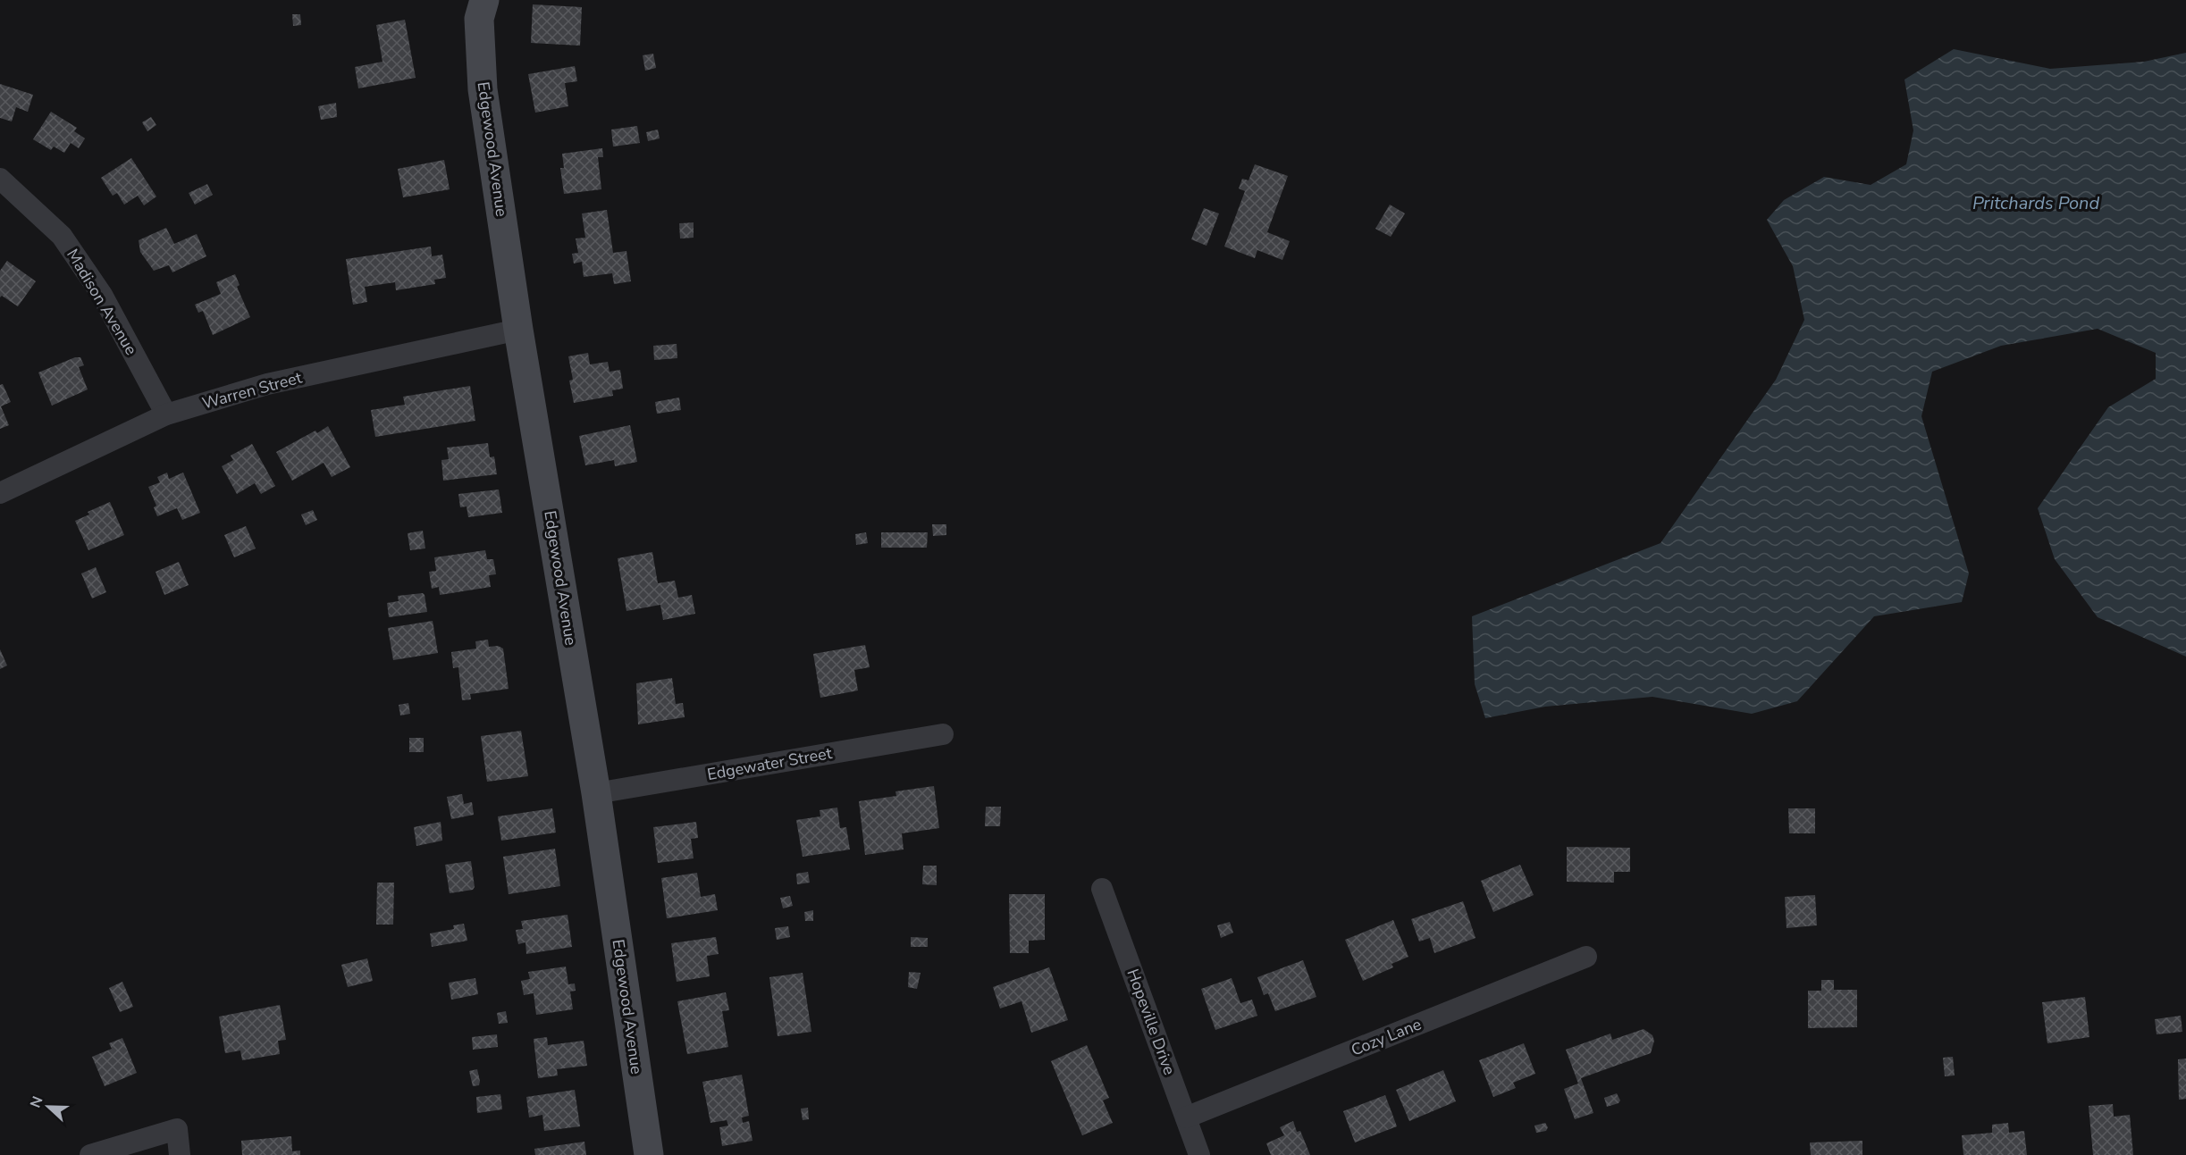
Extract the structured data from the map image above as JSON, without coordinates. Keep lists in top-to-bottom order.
{
  "streets": {
    "street": [
      "Edgewood Avenue",
      "Madison Avenue",
      "Warren Street",
      "Edgewater Street",
      "Hopeville Drive",
      "Cozy Lane"
    ]
  },
  "crossings": [
    ["Edgewood Avenue", "Warren Street"],
    ["Edgewood Avenue", "Edgewater Street"],
    ["Madison Avenue", "Warren Street"],
    ["Hopeville Drive", "Cozy Lane"]
  ],
  "water": ["Pritchards Pond"],
  "north": "left"
}
